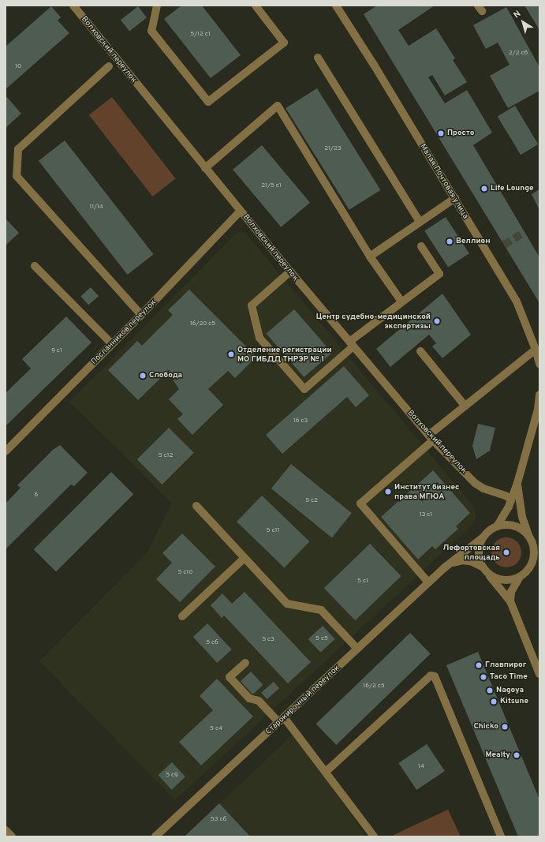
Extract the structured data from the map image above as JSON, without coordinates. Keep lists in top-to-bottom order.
{
  "streets": {
    "street": [
      "Волховский переулок",
      "Малая Почтовая улица",
      "Посланников переулок",
      "Старокирочный переулок"
    ]
  },
  "crossings": [
    ["Волховский переулок", "Посланников переулок"]
  ],
  "places": [
    "Просто",
    "Life Lounge",
    "Веллион",
    "Центр судебно-медицинской экспертизы",
    "Отделение регистрации МО ГИБДД ТНРЭР № 1",
    "Слобода",
    "Институт бизнес права МГЮА",
    "Лефортовская площадь",
    "Главпирог",
    "Taco Time",
    "Nagoya",
    "Kitsune",
    "Chicko",
    "Mealty"
  ],
  "house_numbers": [
    "5/12 с1",
    "2/2 с6",
    "10",
    "21/23",
    "21/5 с1",
    "11/14",
    "16/20 с5",
    "9 с1",
    "16 с3",
    "5 с12",
    "6",
    "5 с2",
    "13 с1",
    "5 с11",
    "5 с10",
    "5 с1",
    "5 с5",
    "5 с3",
    "5 с6",
    "16/2 с5",
    "5 с4",
    "14",
    "5 с9",
    "53 с6"
  ],
  "north": "top left"
}
